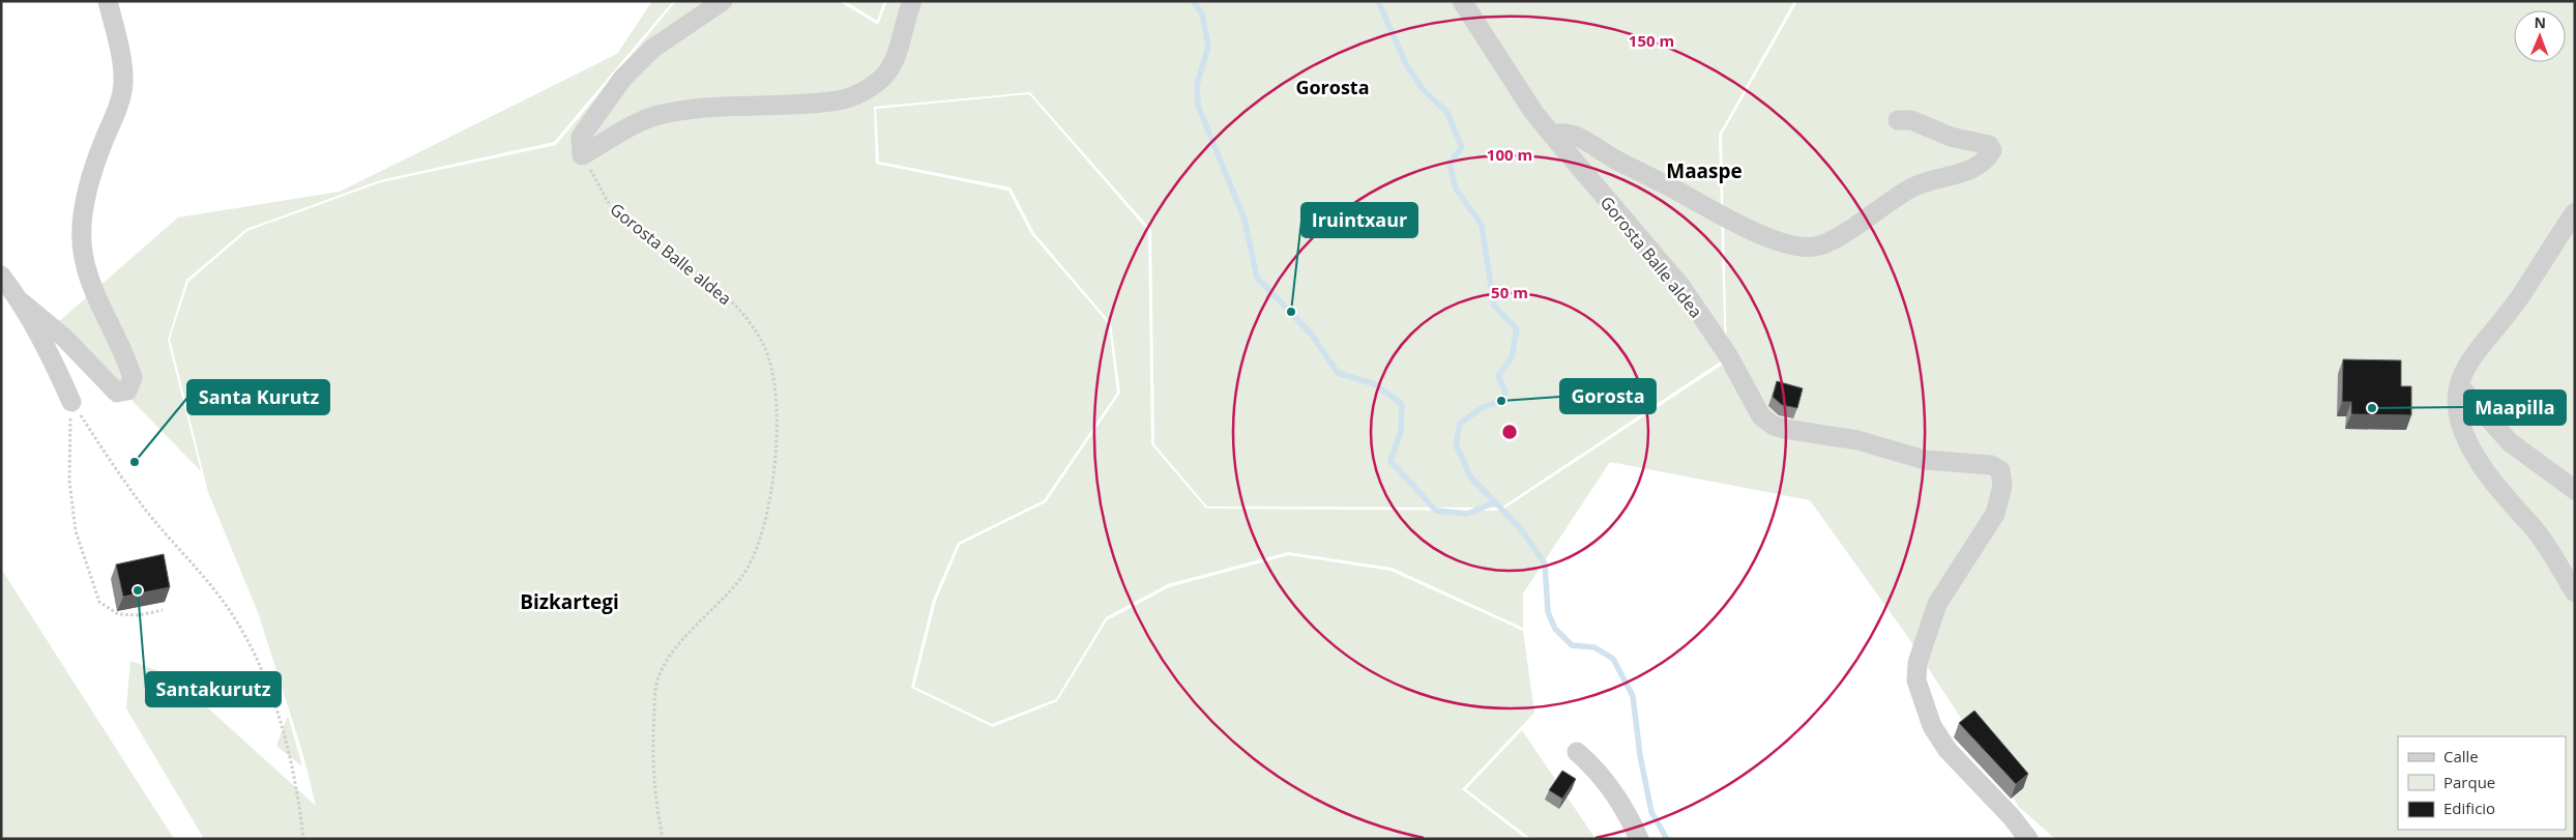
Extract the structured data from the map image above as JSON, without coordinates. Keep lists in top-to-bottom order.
{
  "streets": {
    "street": ["Gorosta Balle aldea"]
  },
  "districts": ["Gorosta", "Maaspe", "Bizkartegi"],
  "places": [
    "Iruintxaur",
    "Gorosta",
    "Maapilla",
    "Santa Kurutz",
    "Santakurutz"
  ],
  "legend": ["Calle", "Parque", "Edificio"],
  "north": "top",
  "rings": ["150 m", "100 m", "50 m"]
}
